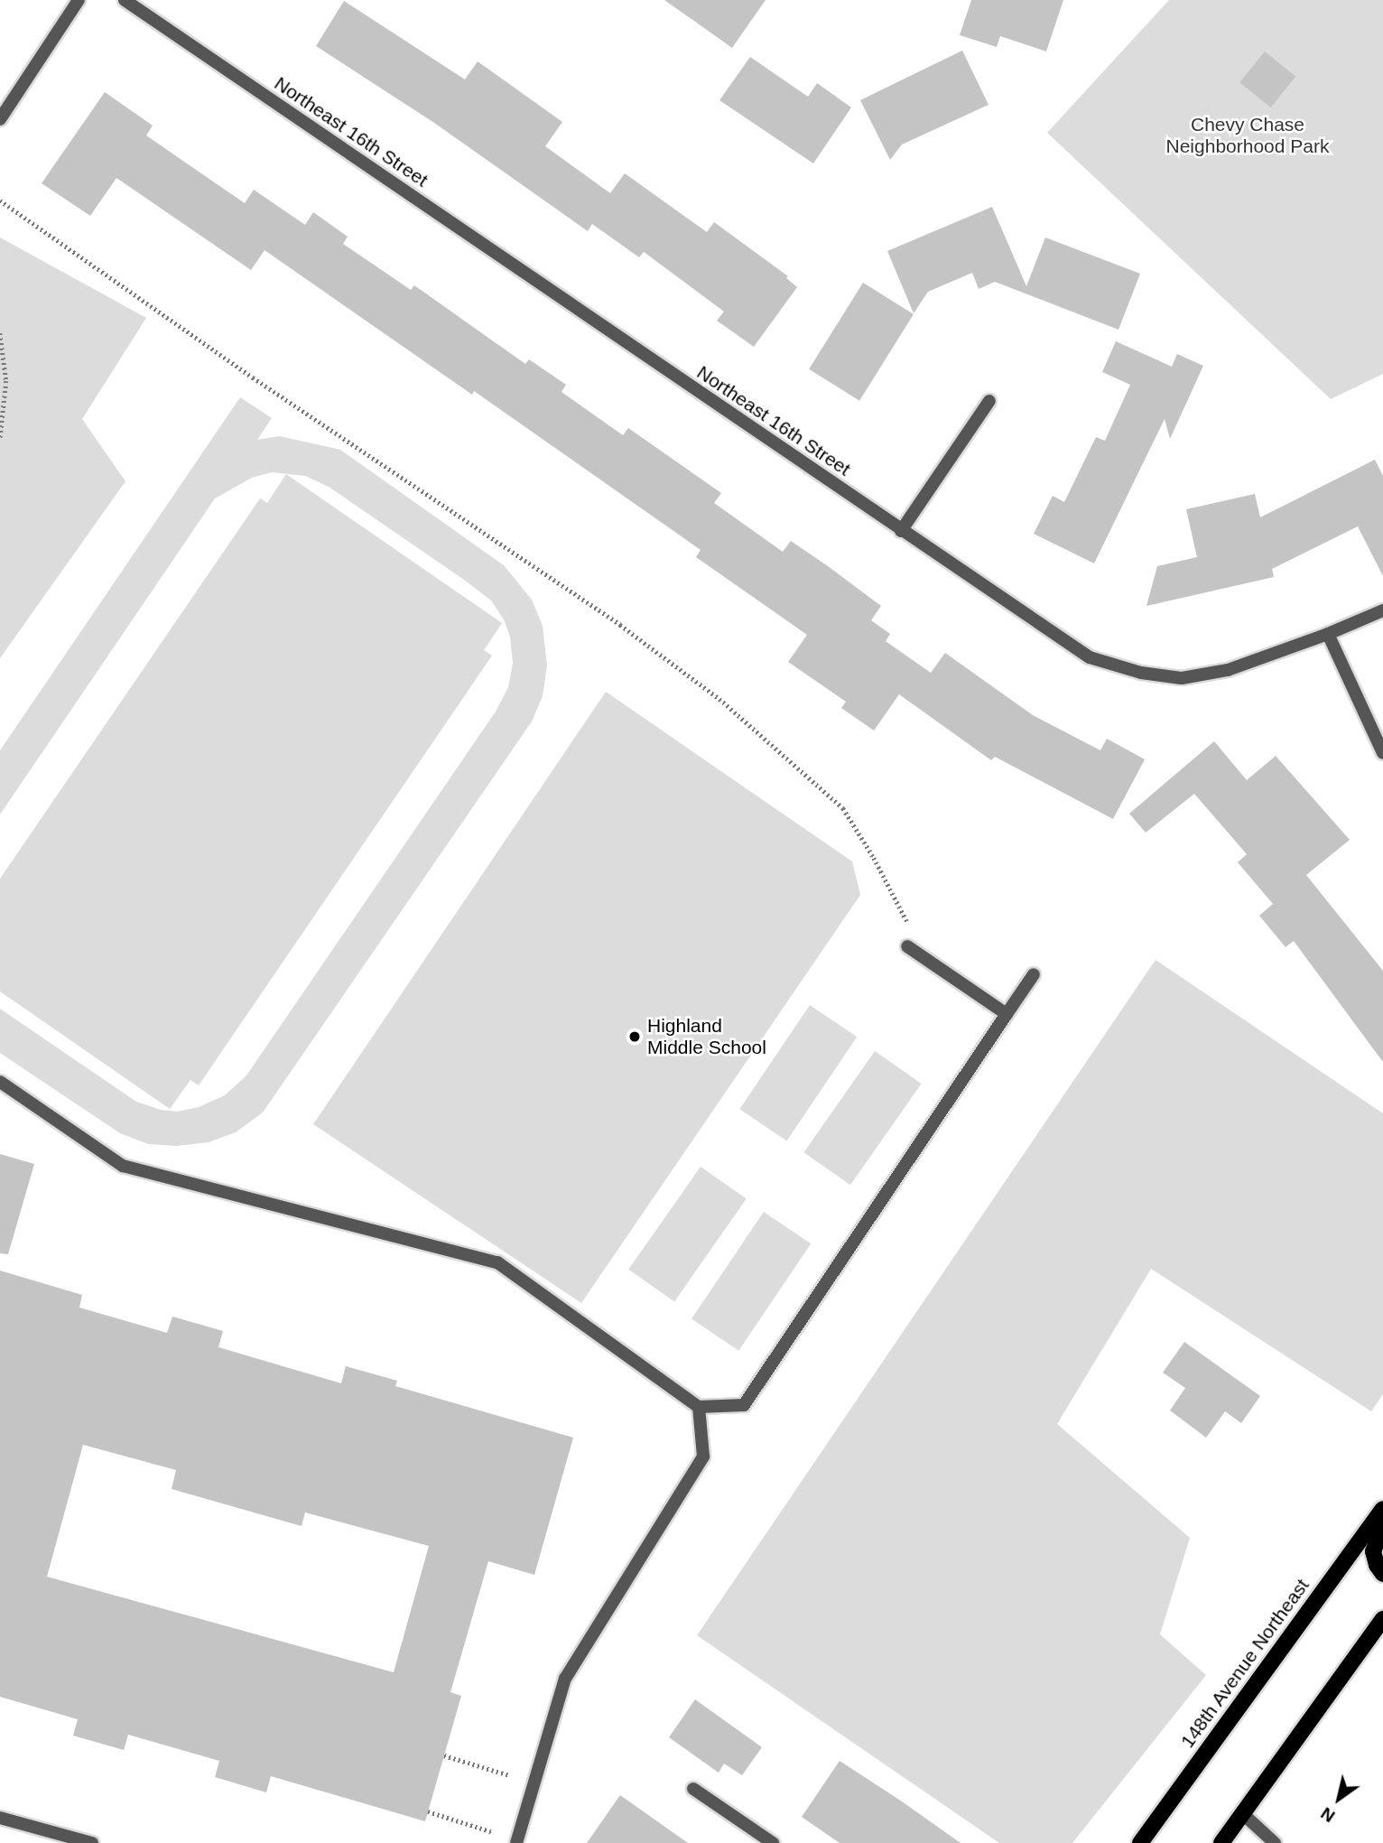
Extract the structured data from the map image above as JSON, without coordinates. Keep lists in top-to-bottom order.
{
  "streets": {
    "main road": ["148th Avenue Northeast"],
    "street": ["Northeast 16th Street"]
  },
  "parks": ["Chevy Chase Neighborhood Park"],
  "places": ["Highland Middle School"],
  "north": "bottom left"
}
